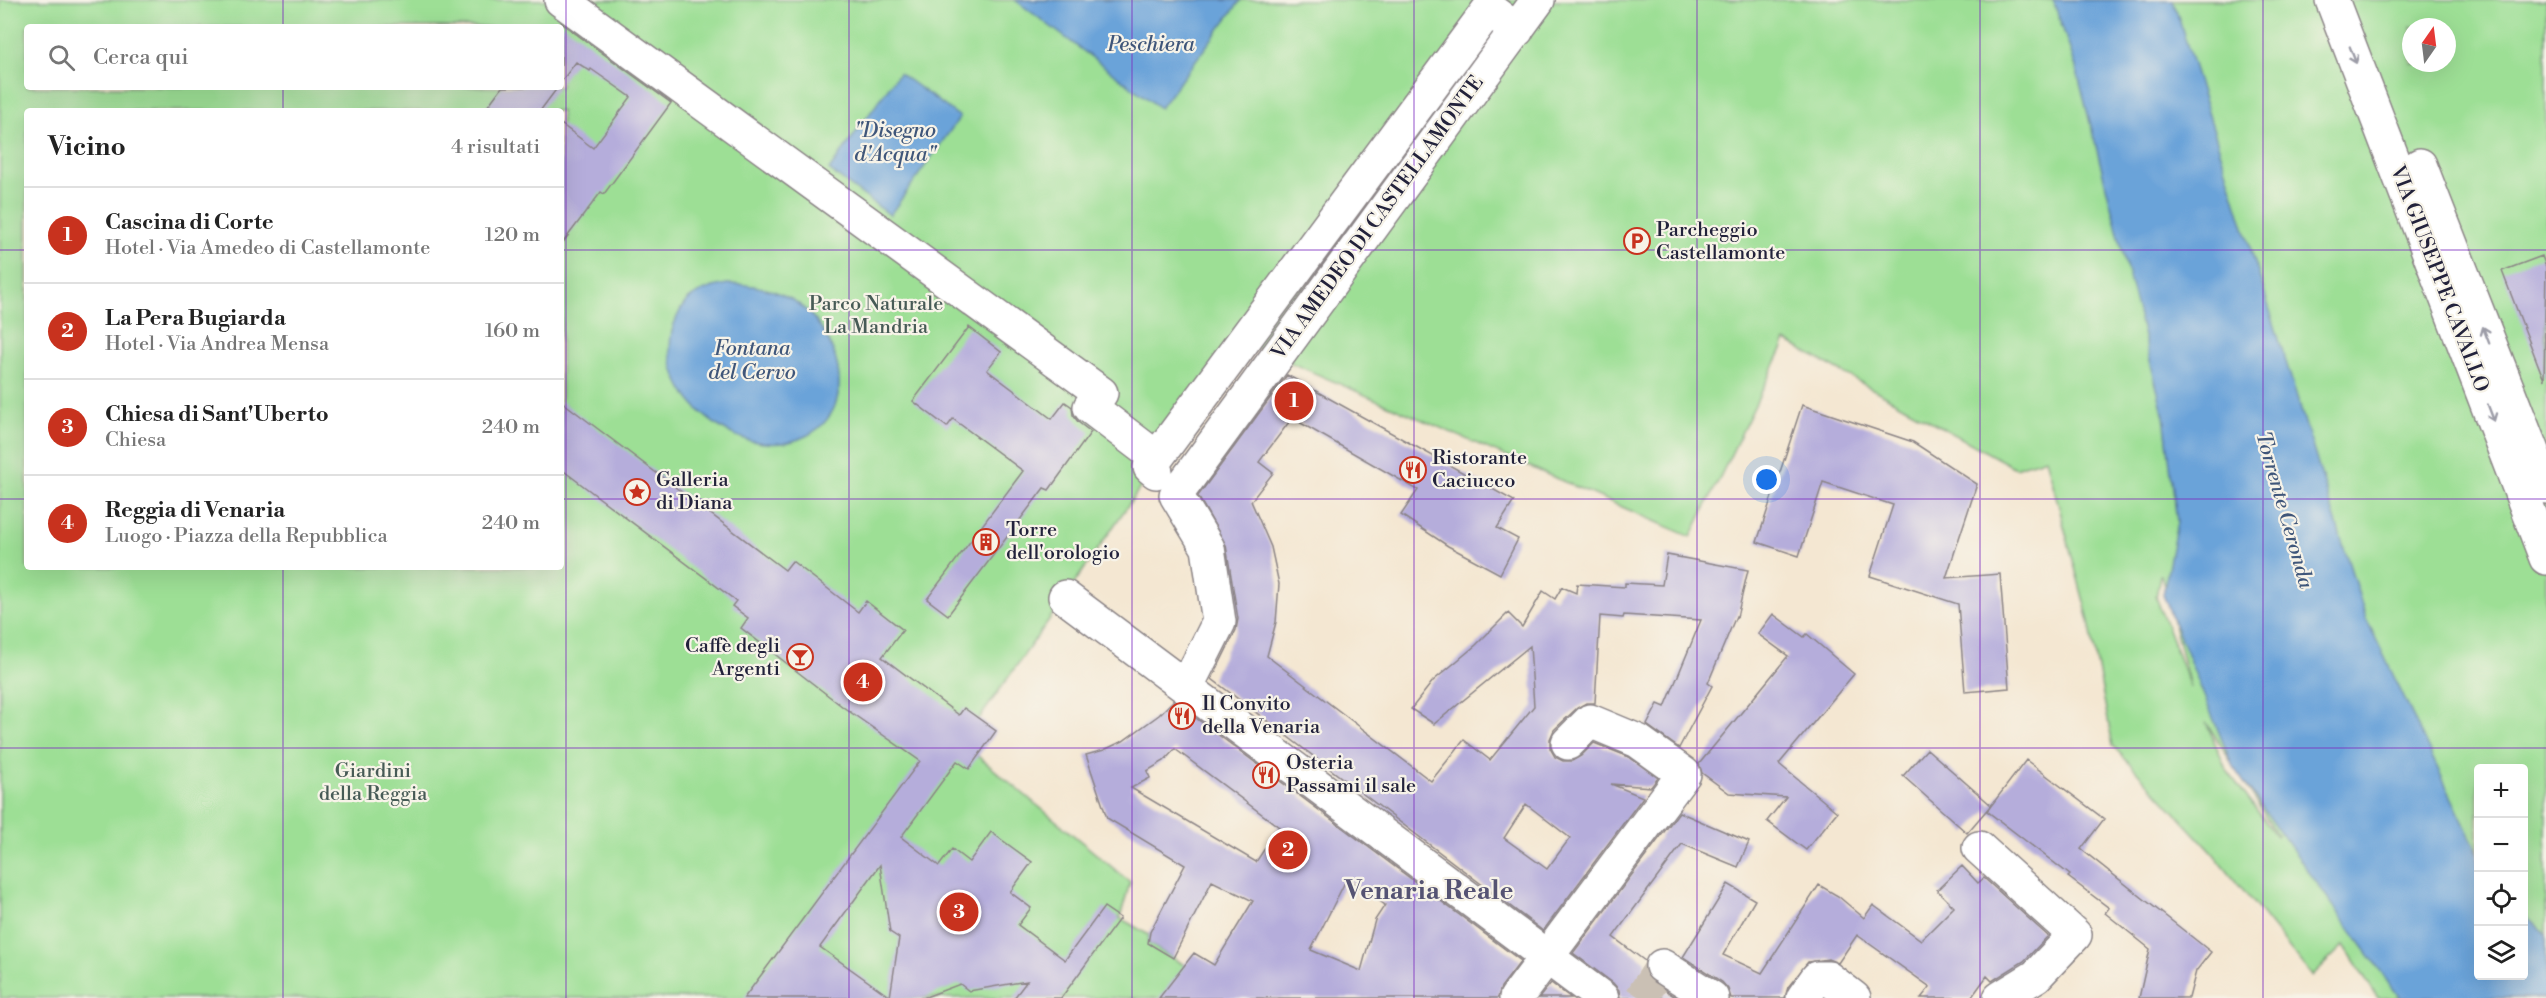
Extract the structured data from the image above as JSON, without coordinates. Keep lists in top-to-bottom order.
{
  "streets": {
    "street": ["VIA AMEDEO DI CASTELLAMONTE", "VIA GIUSEPPE CAVALLO"]
  },
  "districts": ["Venaria Reale"],
  "water": [
    "Peschiera",
    "\"Disegno d'Acqua\"",
    "Fontana del Cervo",
    "Torrente Ceronda"
  ],
  "parks": ["Parco Naturale La Mandria", "Giardini della Reggia"],
  "places": {
    "parking": ["Parcheggio Castellamonte"],
    "restaurant": ["Ristorante Caciucco", "Il Convito della Venaria", "Osteria Passami il sale"],
    "place": ["Galleria di Diana"],
    "building": ["Torre dell'orologio"],
    "bar": ["Caffè degli Argenti"]
  },
  "north": "top",
  "page": {
    "search": "Cerca qui",
    "heading": ["Vicino", "4 risultati"],
    "list": [
      {
        "mark": "1",
        "name": "Cascina di Corte",
        "note": "Hotel · Via Amedeo di Castellamonte",
        "value": "120 m"
      },
      {
        "mark": "2",
        "name": "La Pera Bugiarda",
        "note": "Hotel · Via Andrea Mensa",
        "value": "160 m"
      },
      {
        "mark": "3",
        "name": "Chiesa di Sant'Uberto",
        "note": "Chiesa",
        "value": "240 m"
      },
      {
        "mark": "4",
        "name": "Reggia di Venaria",
        "note": "Luogo · Piazza della Repubblica",
        "value": "240 m"
      }
    ],
    "pins": [
      "1",
      "4",
      "2",
      "3"
    ],
    "map_buttons": ["+", "−"]
  }
}
